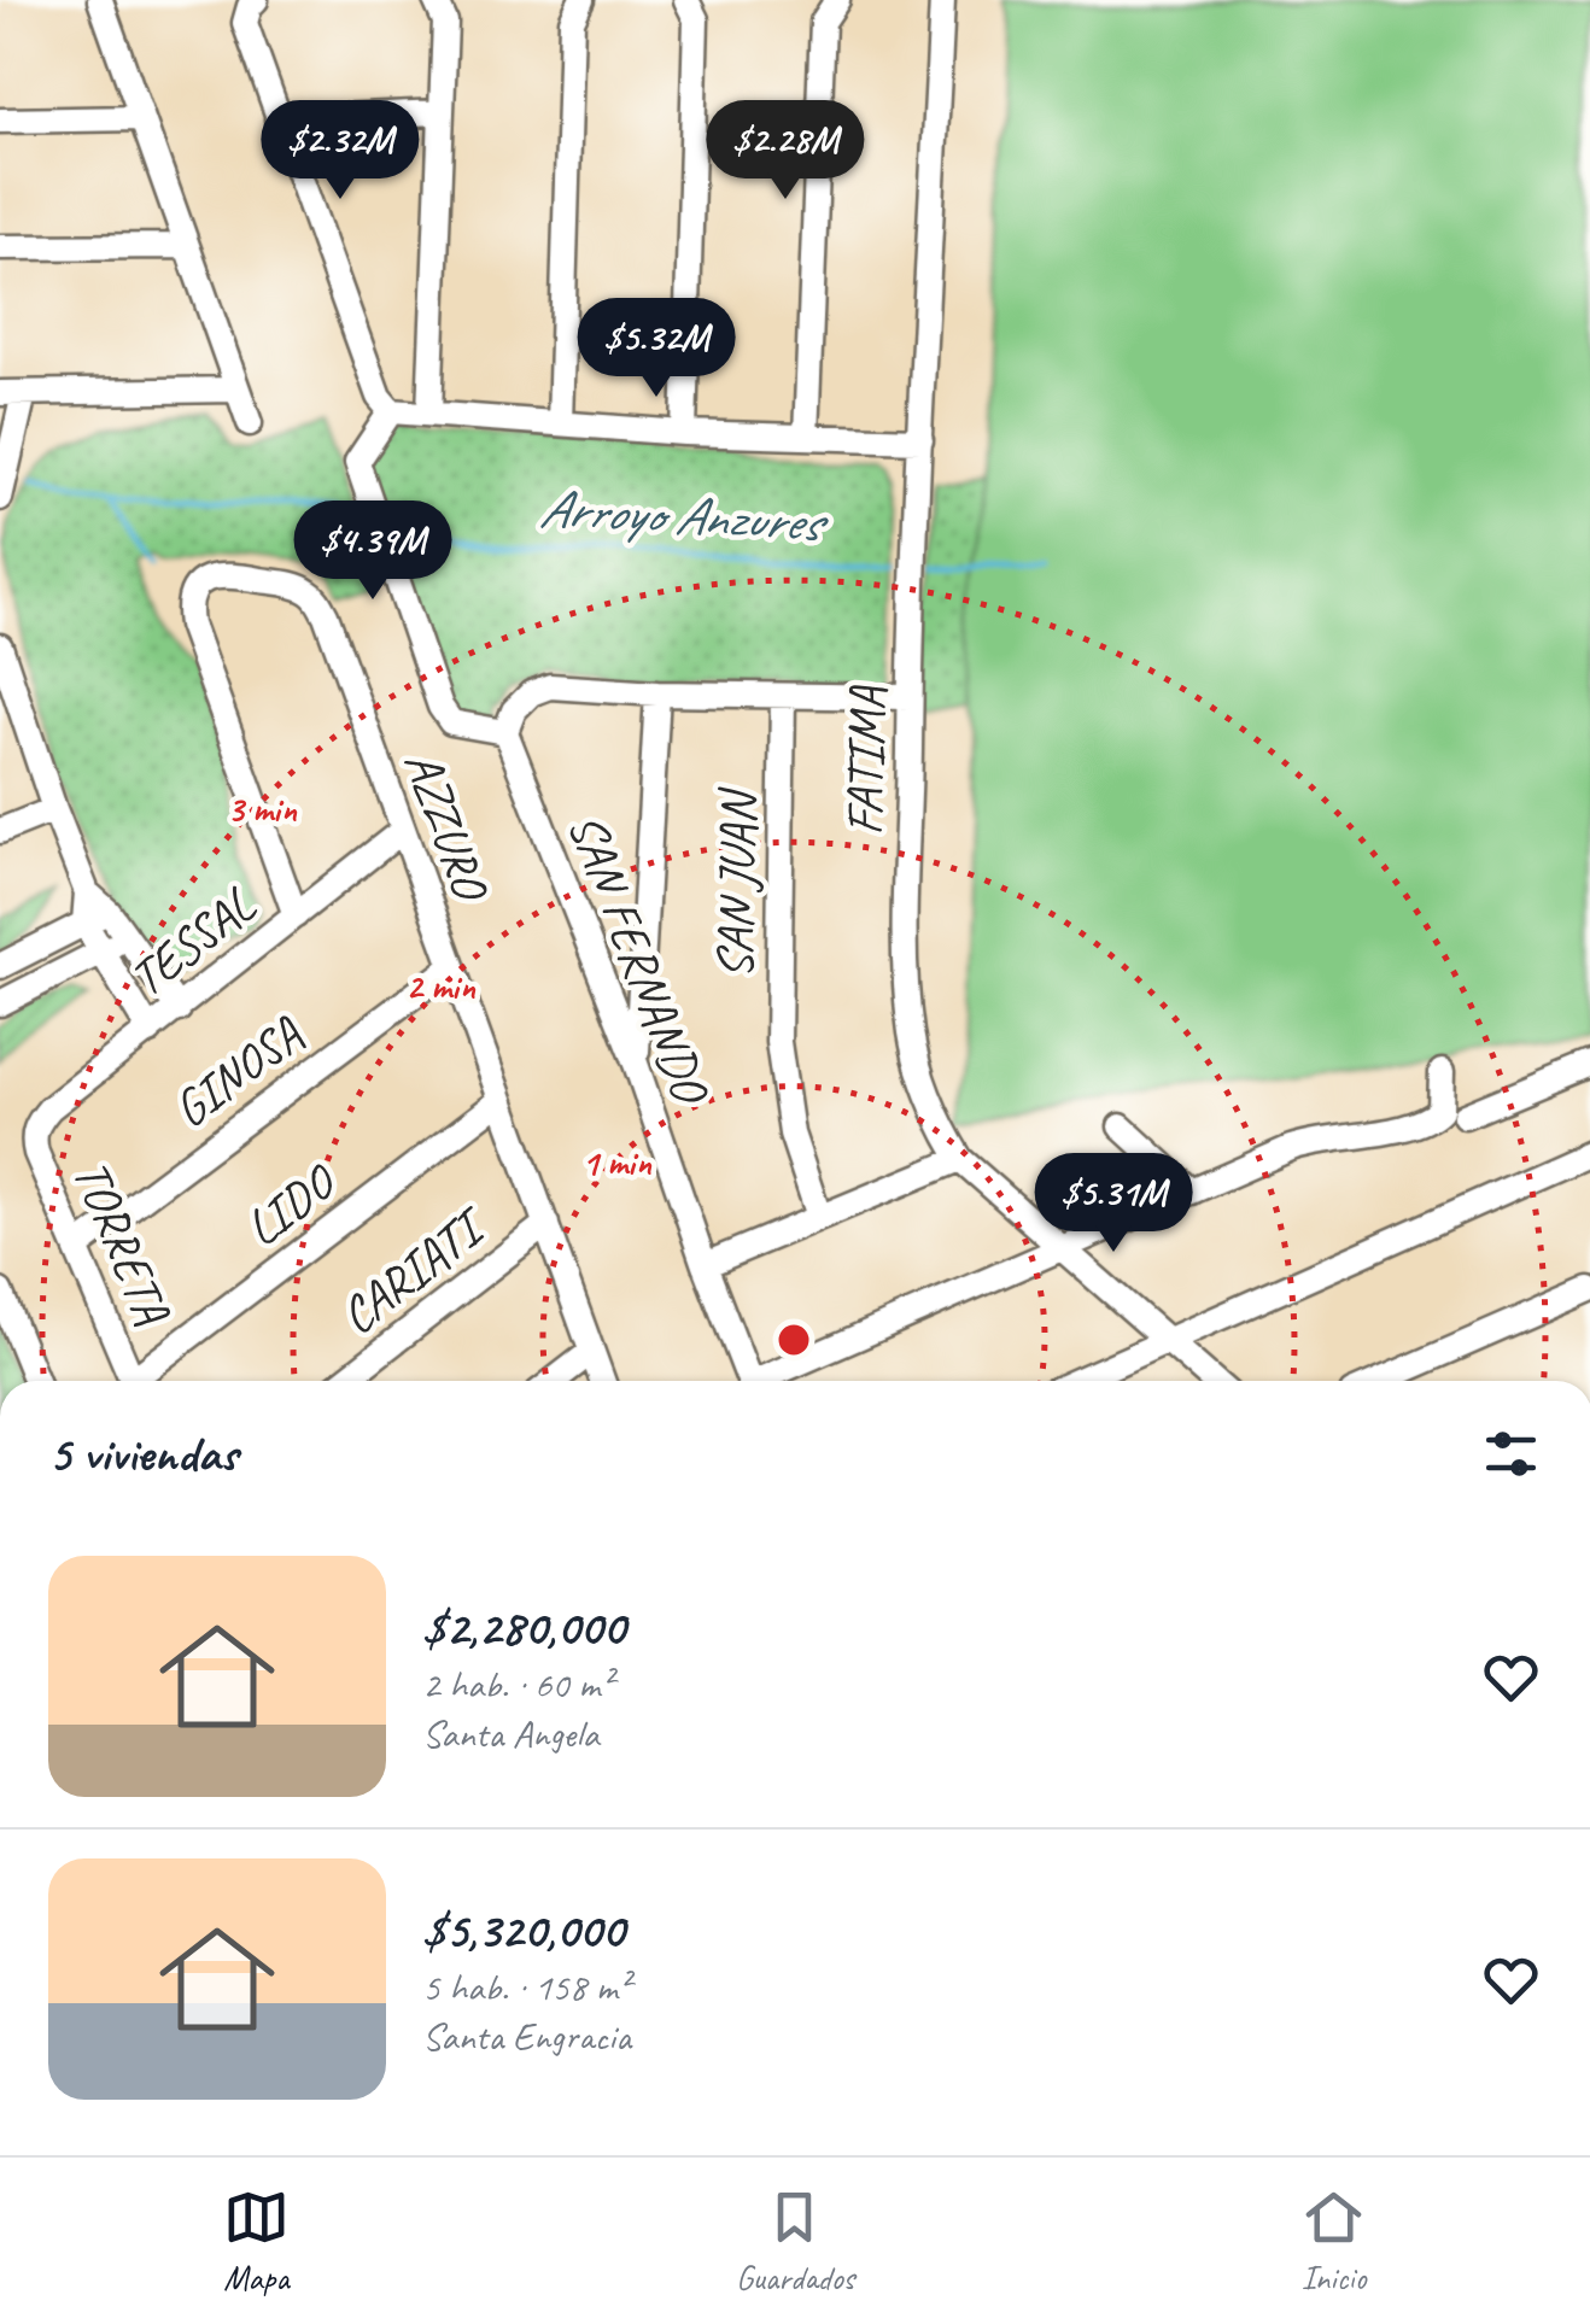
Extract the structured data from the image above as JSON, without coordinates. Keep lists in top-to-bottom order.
{
  "streets": {
    "street": [
      "FATIMA",
      "AZZURO",
      "SAN JUAN",
      "TESSAL",
      "SAN FERNANDO",
      "GINOSA",
      "LIDO",
      "TORRETA",
      "CARIATI"
    ]
  },
  "crossings": [
    ["AZZURO", "TESSAL"],
    ["AZZURO", "GINOSA"],
    ["AZZURO", "LIDO"],
    ["AZZURO", "CARIATI"],
    ["TESSAL", "TORRETA"],
    ["GINOSA", "TORRETA"]
  ],
  "water": ["Arroyo Anzures"],
  "page": {
    "price": [
      "$2.32M",
      "$2.28M",
      "$5.32M",
      "$4.39M",
      "$5.31M"
    ],
    "heading": "5 viviendas",
    "list": [
      {
        "name": "$2,280,000",
        "note": "2 hab. · 60 m² · Santa Angela"
      },
      {
        "name": "$5,320,000",
        "note": "5 hab. · 158 m² · Santa Engracia"
      }
    ],
    "tabs": ["Mapa", "Guardados", "Inicio"]
  },
  "rings": ["3 min", "2 min", "1 min"]
}
